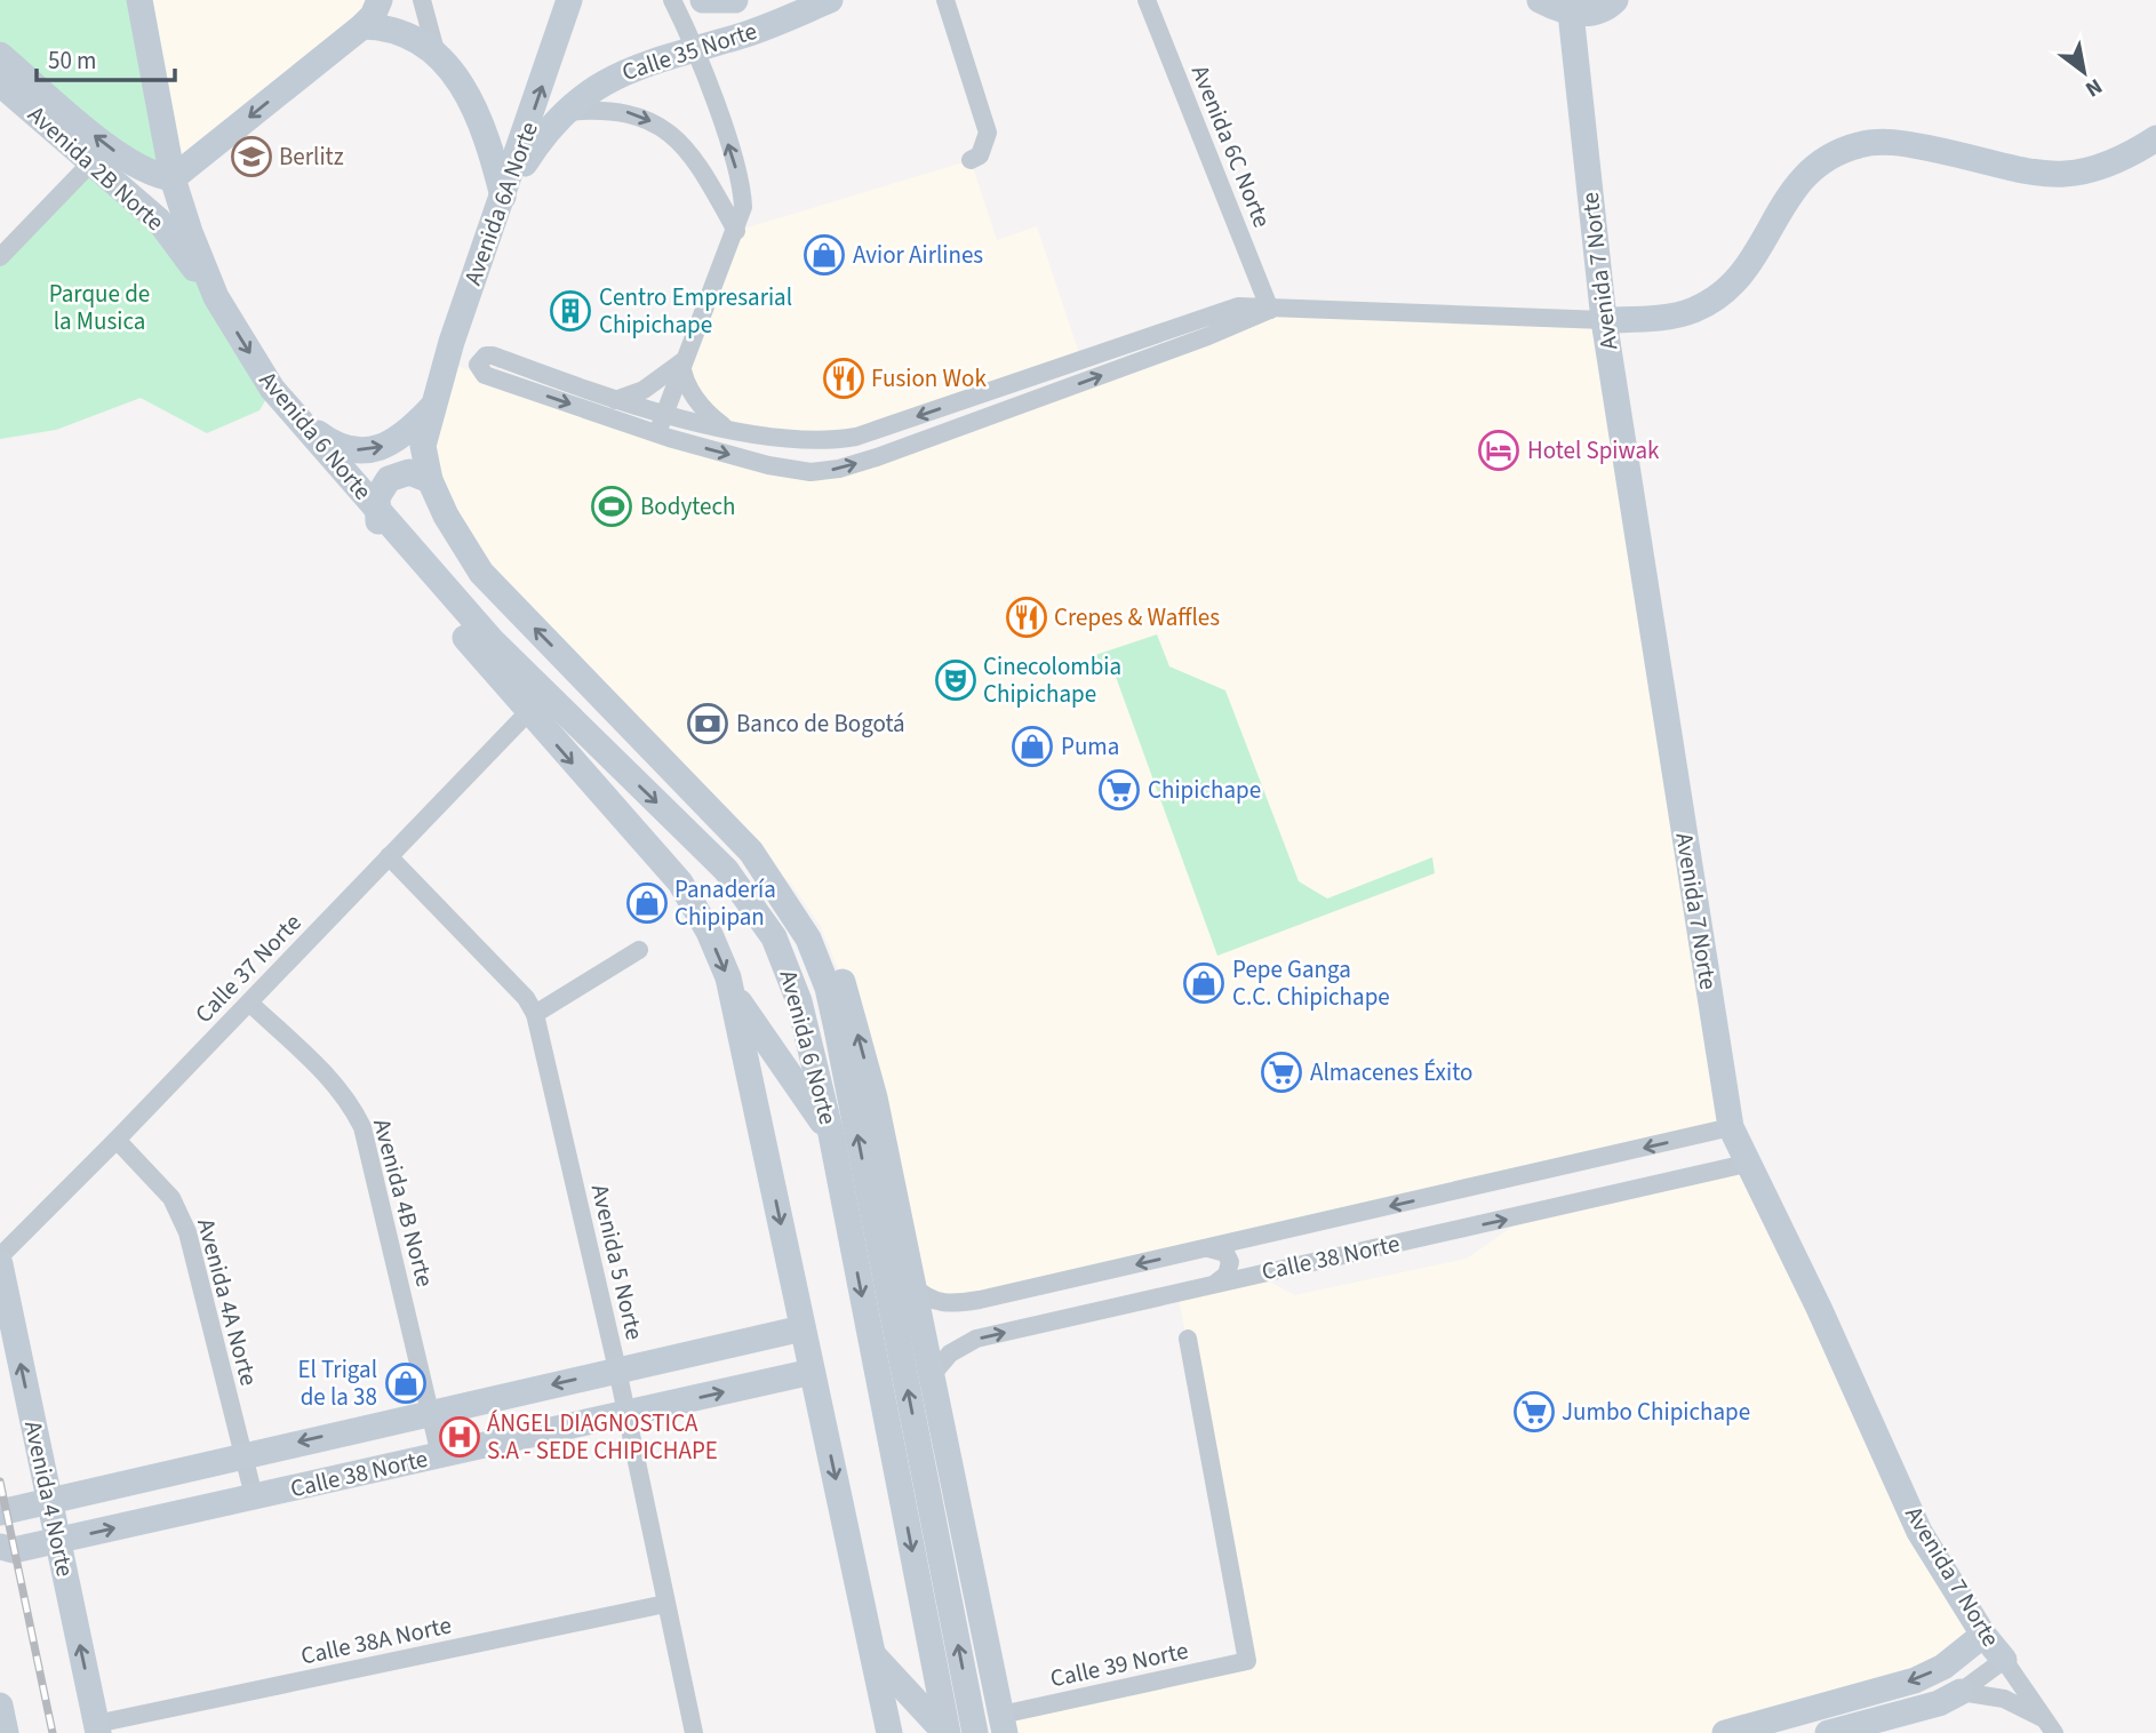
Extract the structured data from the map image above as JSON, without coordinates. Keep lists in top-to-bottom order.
{
  "streets": {
    "street": [
      "Calle 35 Norte",
      "Avenida 6C Norte",
      "Avenida 2B Norte",
      "Avenida 6A Norte",
      "Avenida 7 Norte",
      "Avenida 6 Norte",
      "Calle 37 Norte",
      "Avenida 4B Norte",
      "Calle 38 Norte",
      "Avenida 5 Norte",
      "Avenida 4A Norte",
      "Avenida 4 Norte",
      "Calle 38A Norte",
      "Calle 39 Norte"
    ]
  },
  "crossings": [
    ["Calle 35 Norte", "Avenida 6A Norte"],
    ["Avenida 2B Norte", "Avenida 6 Norte"],
    ["Avenida 6A Norte", "Avenida 6 Norte"],
    ["Avenida 7 Norte", "Calle 38 Norte"],
    ["Avenida 6 Norte", "Calle 37 Norte"],
    ["Avenida 6 Norte", "Calle 38 Norte"],
    ["Avenida 6 Norte", "Calle 39 Norte"],
    ["Calle 37 Norte", "Avenida 4B Norte"],
    ["Calle 37 Norte", "Avenida 5 Norte"],
    ["Calle 37 Norte", "Avenida 4A Norte"],
    ["Avenida 4B Norte", "Calle 38 Norte"],
    ["Calle 38 Norte", "Avenida 5 Norte"],
    ["Calle 38 Norte", "Avenida 4A Norte"],
    ["Calle 38 Norte", "Avenida 4 Norte"],
    ["Avenida 5 Norte", "Calle 38A Norte"],
    ["Avenida 4 Norte", "Calle 38A Norte"]
  ],
  "one_way": ["Avenida 4 Norte"],
  "parks": ["Parque de la Musica"],
  "places": {
    "school or university": ["Berlitz"],
    "shop": [
      "Avior Airlines",
      "Puma",
      "Panadería Chipipan",
      "Pepe Ganga C.C. Chipichape",
      "El Trigal de la 38"
    ],
    "building": ["Centro Empresarial Chipichape"],
    "restaurant": ["Fusion Wok", "Crepes & Waffles"],
    "hotel": ["Hotel Spiwak"],
    "sports": ["Bodytech"],
    "theatre": ["Cinecolombia Chipichape"],
    "bank": ["Banco de Bogotá"],
    "supermarket": ["Chipichape", "Almacenes Éxito", "Jumbo Chipichape"],
    "hospital": ["ÁNGEL DIAGNOSTICA S.A - SEDE CHIPICHAPE"]
  },
  "scale_bar": "50 m",
  "north": "bottom right"
}
